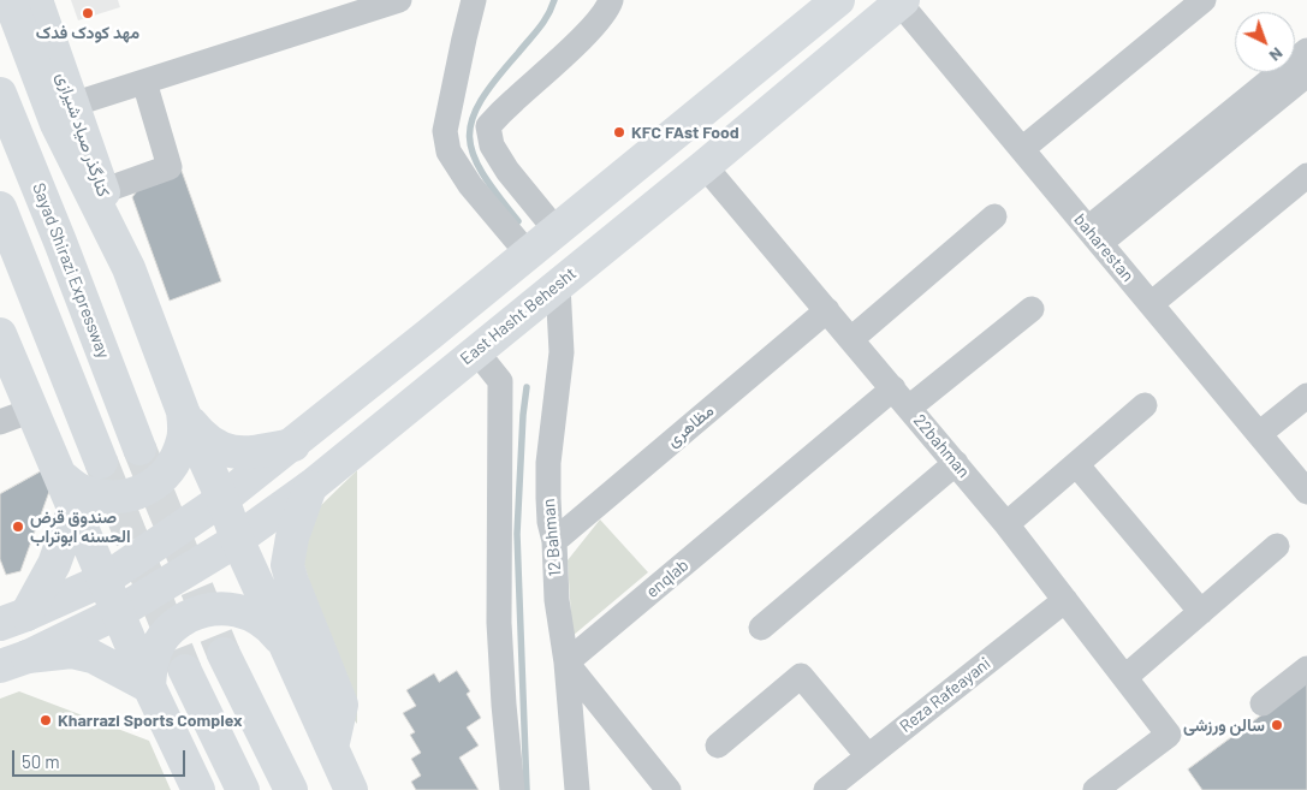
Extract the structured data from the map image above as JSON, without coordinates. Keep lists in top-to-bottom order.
{
  "streets": {
    "main road": ["کنارگذر صیاد شیرازی", "Sayad Shirazi Expressway", "East Hasht Behesht"],
    "street": [
      "baharestan",
      "مظاهری",
      "22bahman",
      "12 Bahman",
      "enqlab",
      "Reza Rafeayani"
    ]
  },
  "crossings": [
    ["baharestan", "East Hasht Behesht"],
    ["East Hasht Behesht", "22bahman"],
    ["East Hasht Behesht", "12 Bahman"],
    ["مظاهری", "22bahman"],
    ["مظاهری", "12 Bahman"],
    ["22bahman", "enqlab"],
    ["22bahman", "Reza Rafeayani"],
    ["12 Bahman", "enqlab"]
  ],
  "places": [
    "مهد کودک فدک",
    "KFC FAst Food",
    "صندوق قرض الحسنه ابوتراب",
    "Kharrazi Sports Complex",
    "سالن ورزشی"
  ],
  "scale_bar": "50 m",
  "north": "bottom right"
}
